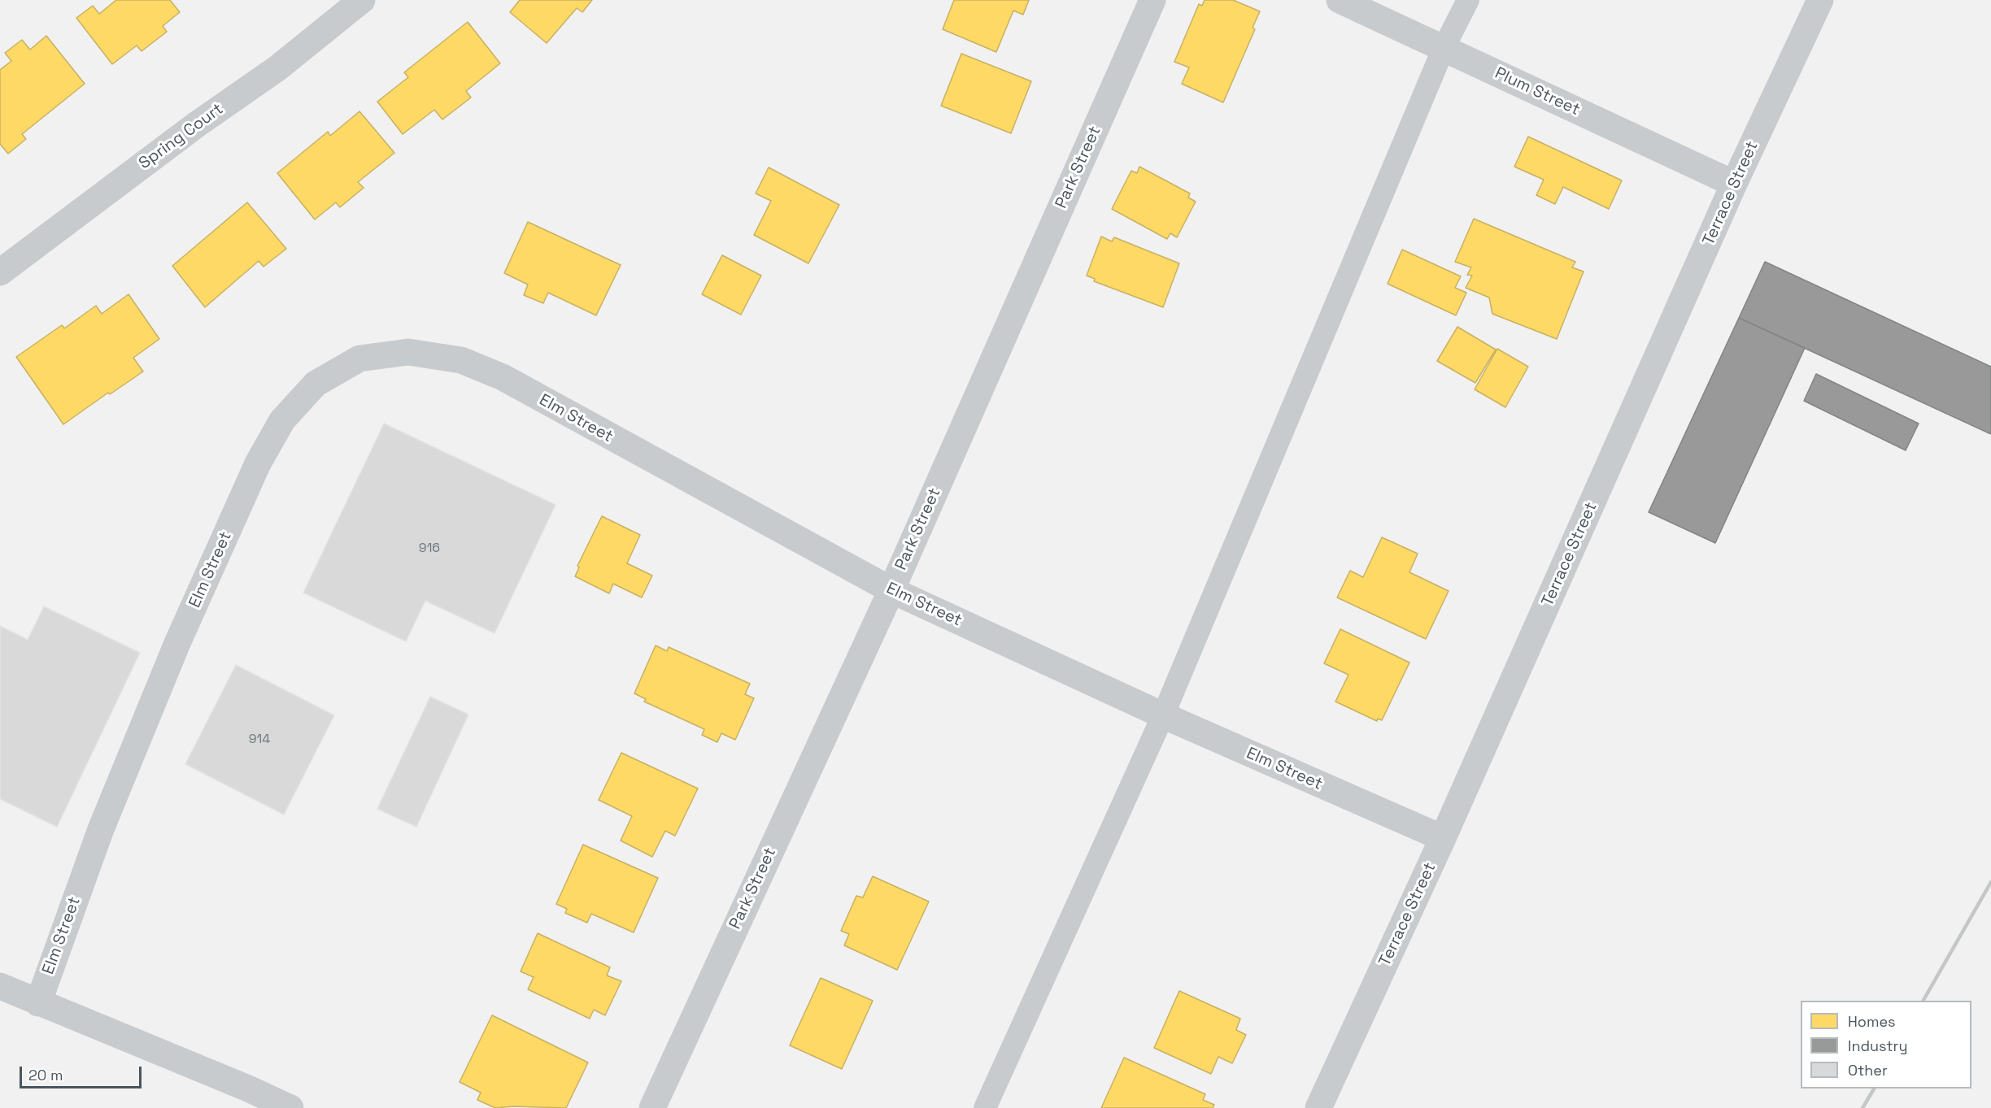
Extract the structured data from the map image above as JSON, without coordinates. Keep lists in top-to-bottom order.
{
  "streets": {
    "street": [
      "Plum Street",
      "Spring Court",
      "Park Street",
      "Terrace Street",
      "Elm Street"
    ]
  },
  "crossings": [
    ["Plum Street", "Terrace Street"],
    ["Park Street", "Elm Street"],
    ["Terrace Street", "Elm Street"]
  ],
  "house_numbers": ["916", "914"],
  "legend": ["Homes", "Industry", "Other"],
  "scale_bar": "20 m"
}
